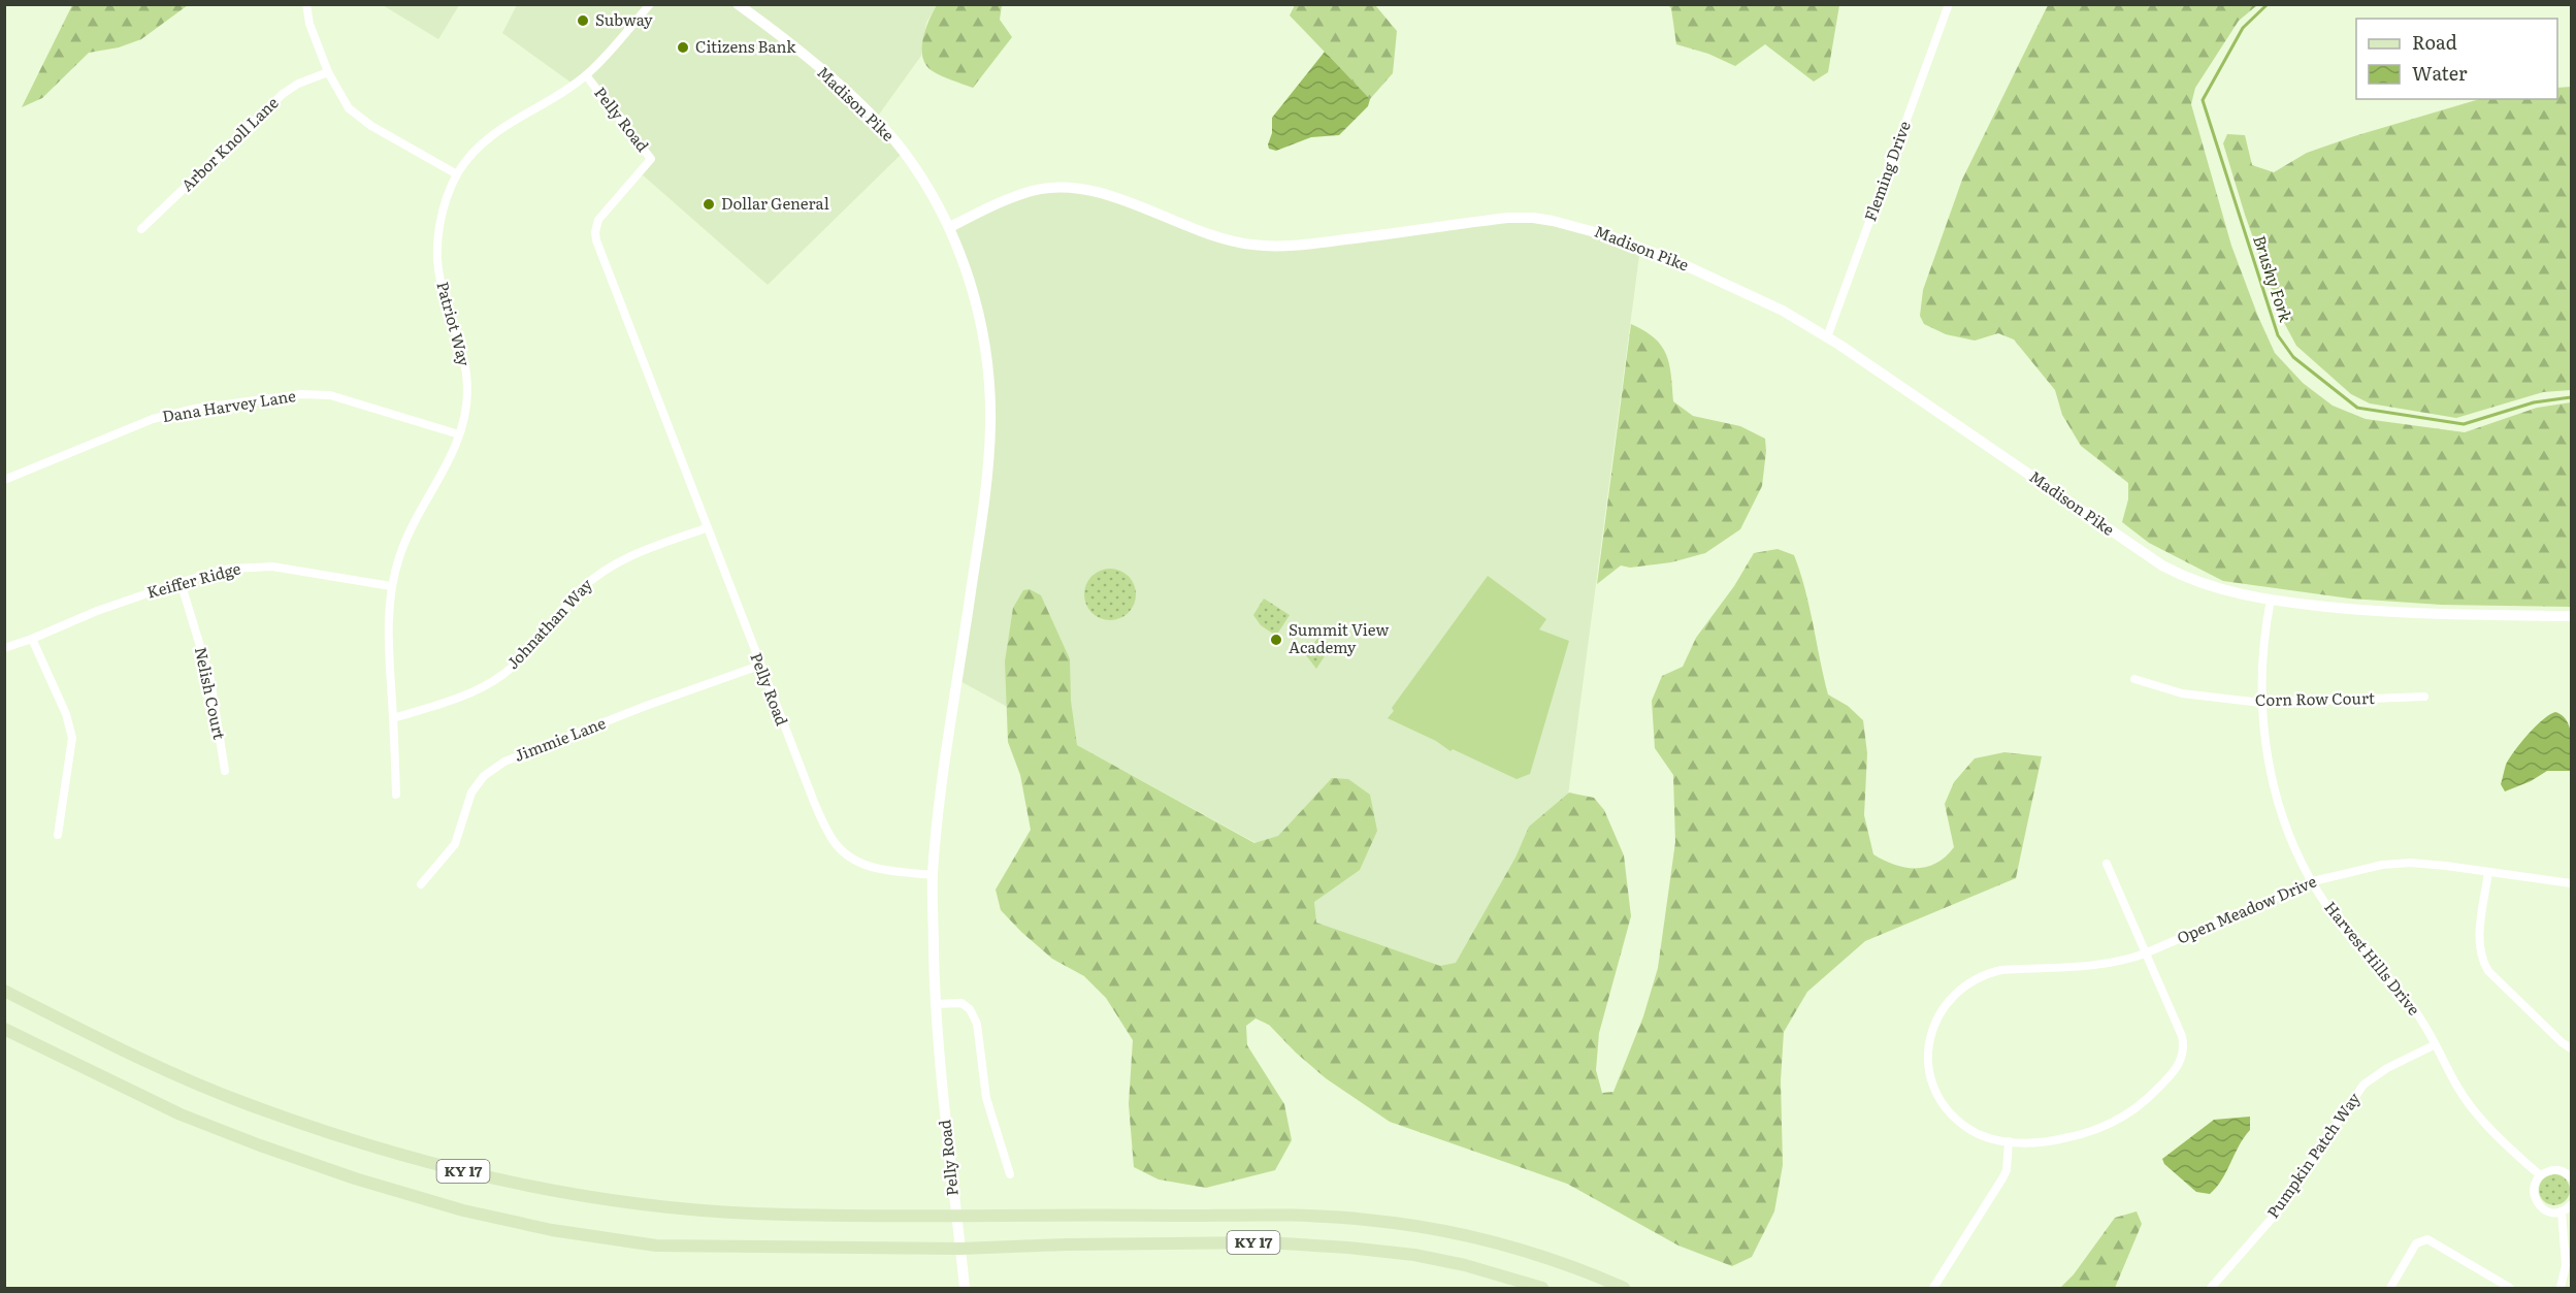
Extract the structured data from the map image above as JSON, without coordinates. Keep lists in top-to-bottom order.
{
  "streets": {
    "main road": ["KY 17"],
    "street": [
      "Madison Pike",
      "Pelly Road",
      "Arbor Knoll Lane",
      "Fleming Drive",
      "Patriot Way",
      "Dana Harvey Lane",
      "Keiffer Ridge",
      "Johnathan Way",
      "Nelish Court",
      "Corn Row Court",
      "Jimmie Lane",
      "Open Meadow Drive",
      "Harvest Hills Drive",
      "Pumpkin Patch Way"
    ]
  },
  "crossings": [
    ["Madison Pike", "Fleming Drive"],
    ["Madison Pike", "Harvest Hills Drive"],
    ["Pelly Road", "Patriot Way"],
    ["Pelly Road", "Johnathan Way"],
    ["Pelly Road", "Jimmie Lane"],
    ["Pelly Road", "KY 17"],
    ["Patriot Way", "Dana Harvey Lane"],
    ["Patriot Way", "Keiffer Ridge"],
    ["Patriot Way", "Johnathan Way"],
    ["Keiffer Ridge", "Nelish Court"],
    ["Corn Row Court", "Harvest Hills Drive"],
    ["Open Meadow Drive", "Harvest Hills Drive"],
    ["Harvest Hills Drive", "Pumpkin Patch Way"]
  ],
  "water": ["Brushy Fork"],
  "places": [
    "Subway",
    "Citizens Bank",
    "Dollar General",
    "Summit View Academy"
  ],
  "legend": ["Road", "Water"]
}
